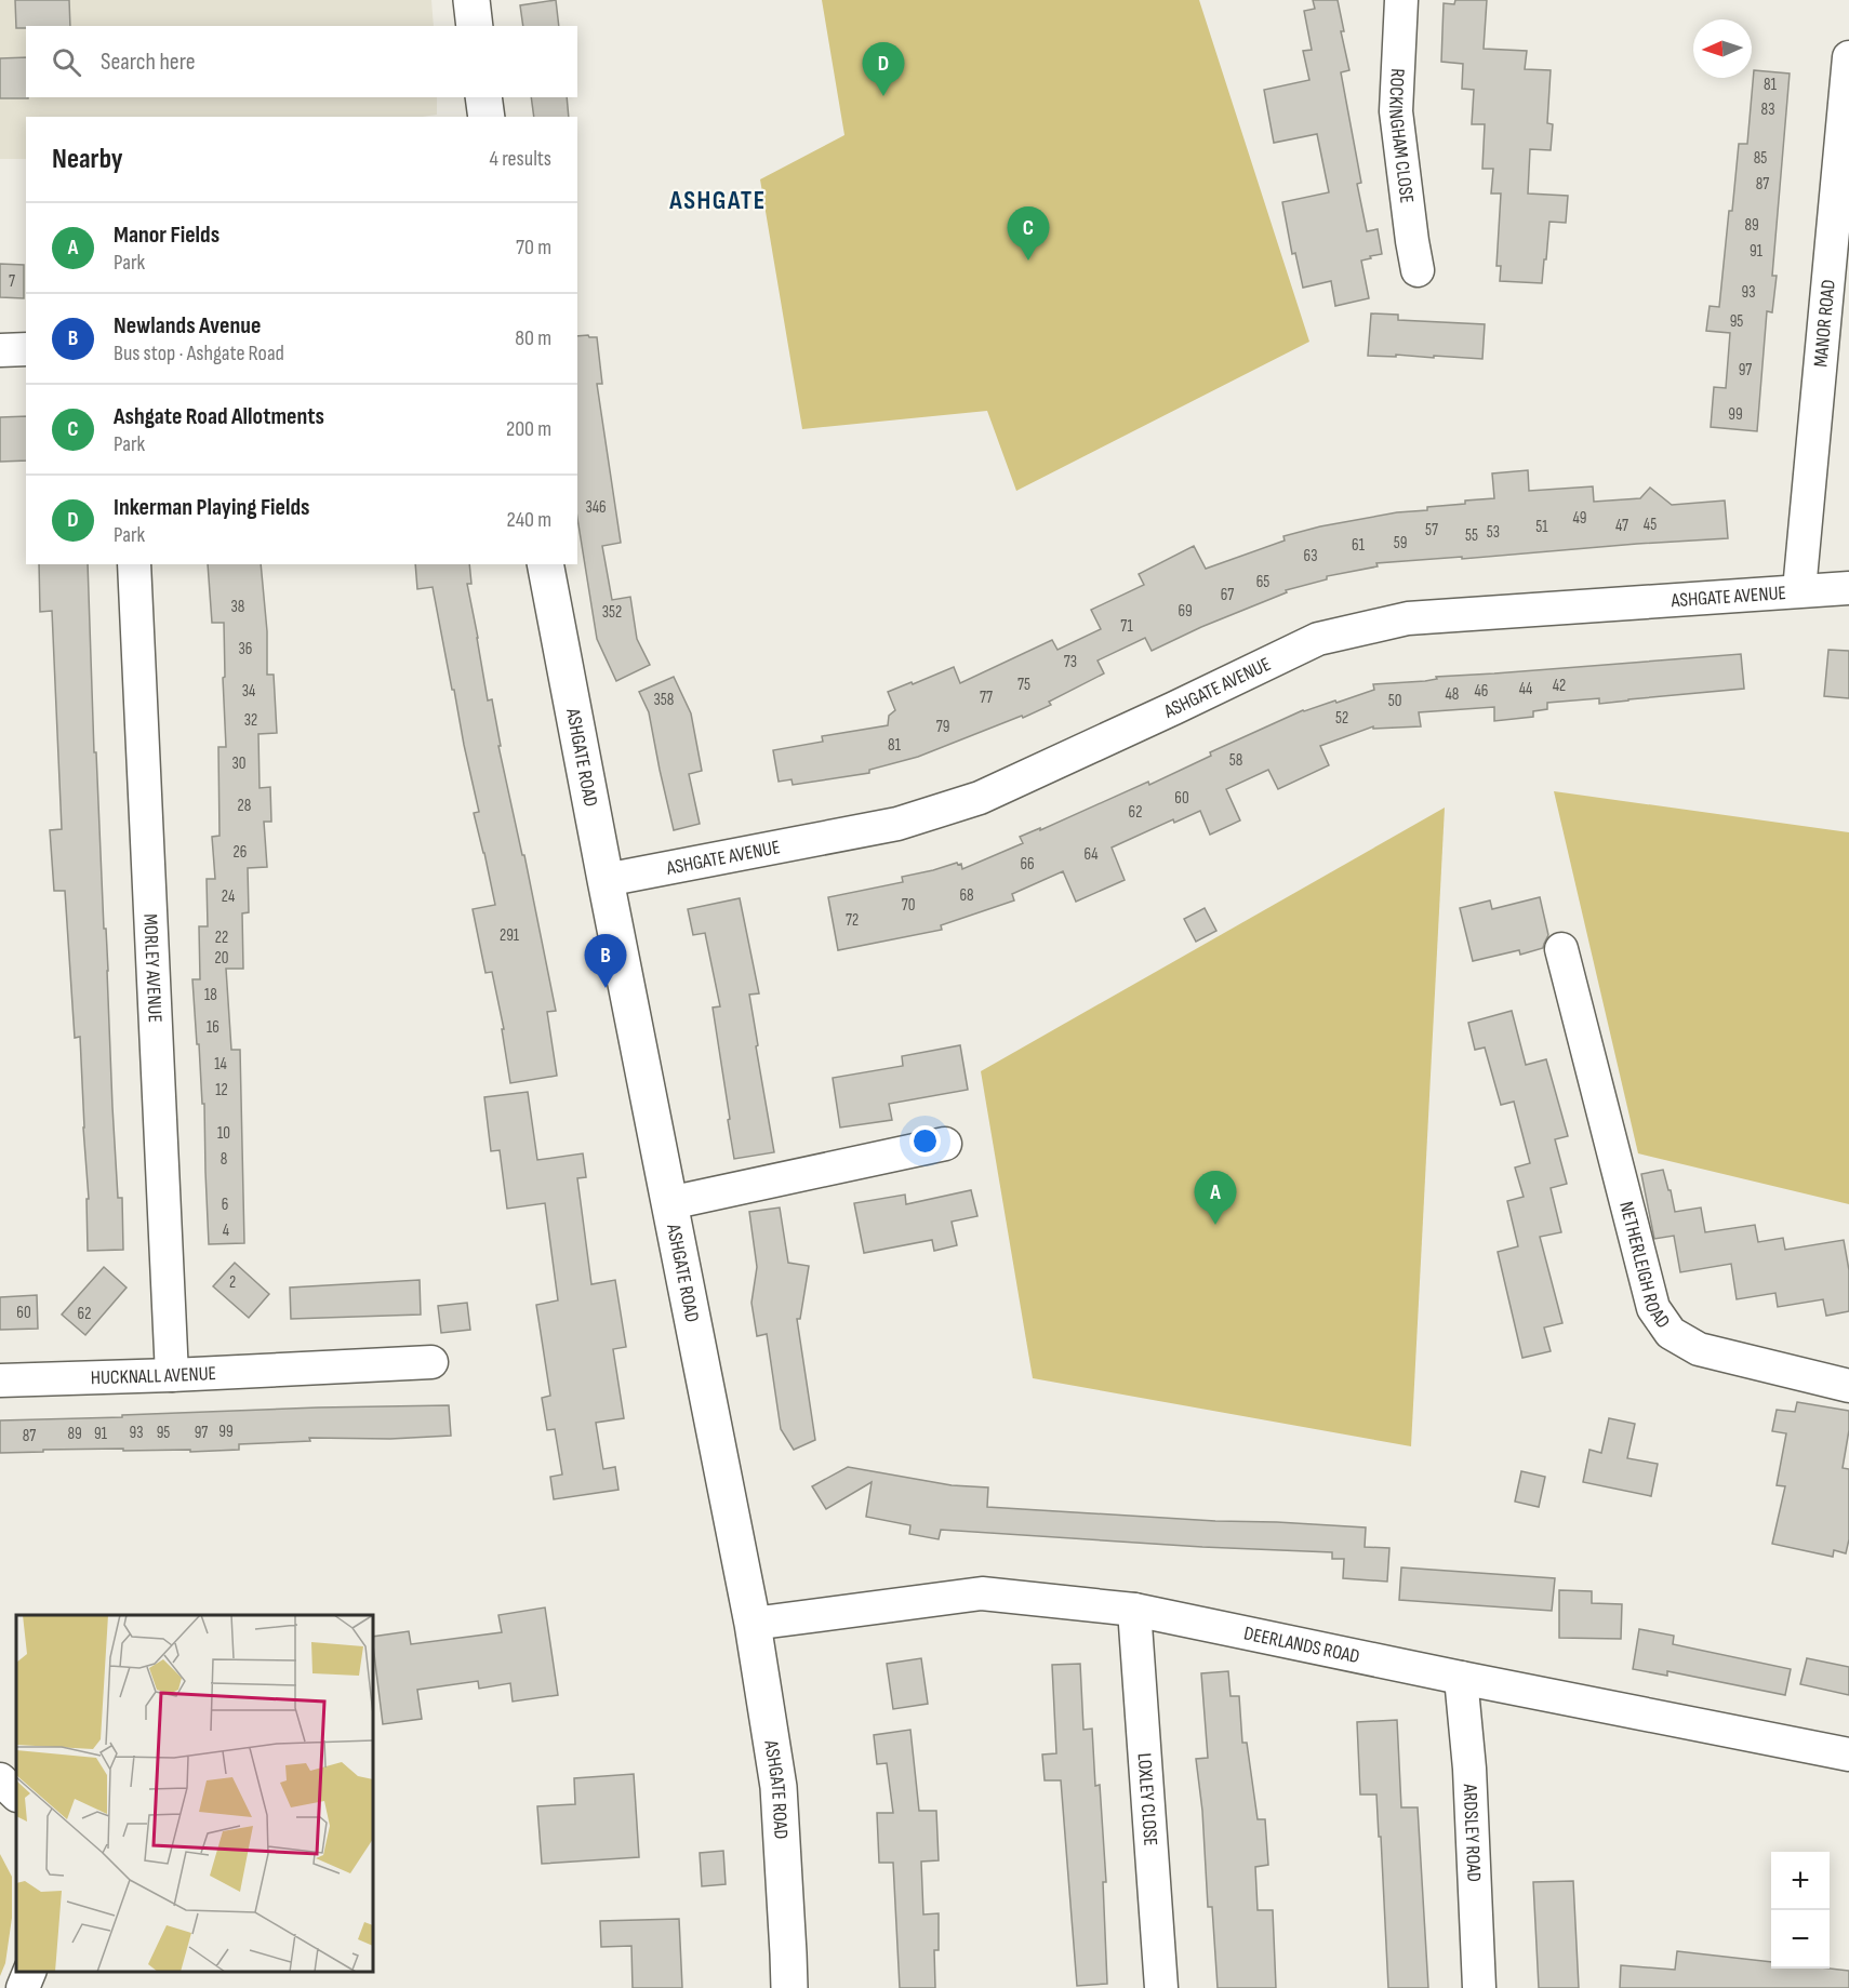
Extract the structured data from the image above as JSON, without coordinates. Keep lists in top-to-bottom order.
{
  "streets": {
    "street": [
      "ROCKINGHAM CLOSE",
      "MANOR ROAD",
      "ASHGATE AVENUE",
      "ASHGATE ROAD",
      "MORLEY AVENUE",
      "NETHERLEIGH ROAD",
      "HUCKNALL AVENUE",
      "DEERLANDS ROAD",
      "LOXLEY CLOSE",
      "ARDSLEY ROAD"
    ]
  },
  "crossings": [
    ["MANOR ROAD", "ASHGATE AVENUE"],
    ["ASHGATE AVENUE", "ASHGATE ROAD"],
    ["ASHGATE ROAD", "DEERLANDS ROAD"],
    ["MORLEY AVENUE", "HUCKNALL AVENUE"],
    ["DEERLANDS ROAD", "LOXLEY CLOSE"],
    ["DEERLANDS ROAD", "ARDSLEY ROAD"]
  ],
  "districts": ["ASHGATE"],
  "house_numbers": [
    "81",
    "83",
    "85",
    "87",
    "89",
    "91",
    "7",
    "93",
    "95",
    "97",
    "99",
    "346",
    "49",
    "45",
    "47",
    "51",
    "57",
    "53",
    "55",
    "59",
    "61",
    "63",
    "65",
    "67",
    "38",
    "69",
    "352",
    "71",
    "36",
    "73",
    "75",
    "42",
    "44",
    "34",
    "46",
    "48",
    "77",
    "358",
    "50",
    "52",
    "32",
    "79",
    "81",
    "58",
    "30",
    "60",
    "28",
    "62",
    "26",
    "64",
    "66",
    "68",
    "24",
    "70",
    "72",
    "291",
    "22",
    "20",
    "18",
    "16",
    "14",
    "12",
    "10",
    "8",
    "6",
    "4",
    "2",
    "60",
    "62",
    "99",
    "93",
    "95",
    "97",
    "89",
    "91",
    "87"
  ],
  "north": "left",
  "page": {
    "search": "Search here",
    "pins": [
      "D",
      "C",
      "B",
      "A"
    ],
    "heading": ["Nearby", "4 results"],
    "list": [
      {
        "mark": "A",
        "name": "Manor Fields",
        "note": "Park",
        "value": "70 m"
      },
      {
        "mark": "B",
        "name": "Newlands Avenue",
        "note": "Bus stop · Ashgate Road",
        "value": "80 m"
      },
      {
        "mark": "C",
        "name": "Ashgate Road Allotments",
        "note": "Park",
        "value": "200 m"
      },
      {
        "mark": "D",
        "name": "Inkerman Playing Fields",
        "note": "Park",
        "value": "240 m"
      }
    ],
    "map_buttons": ["+", "−"]
  }
}
